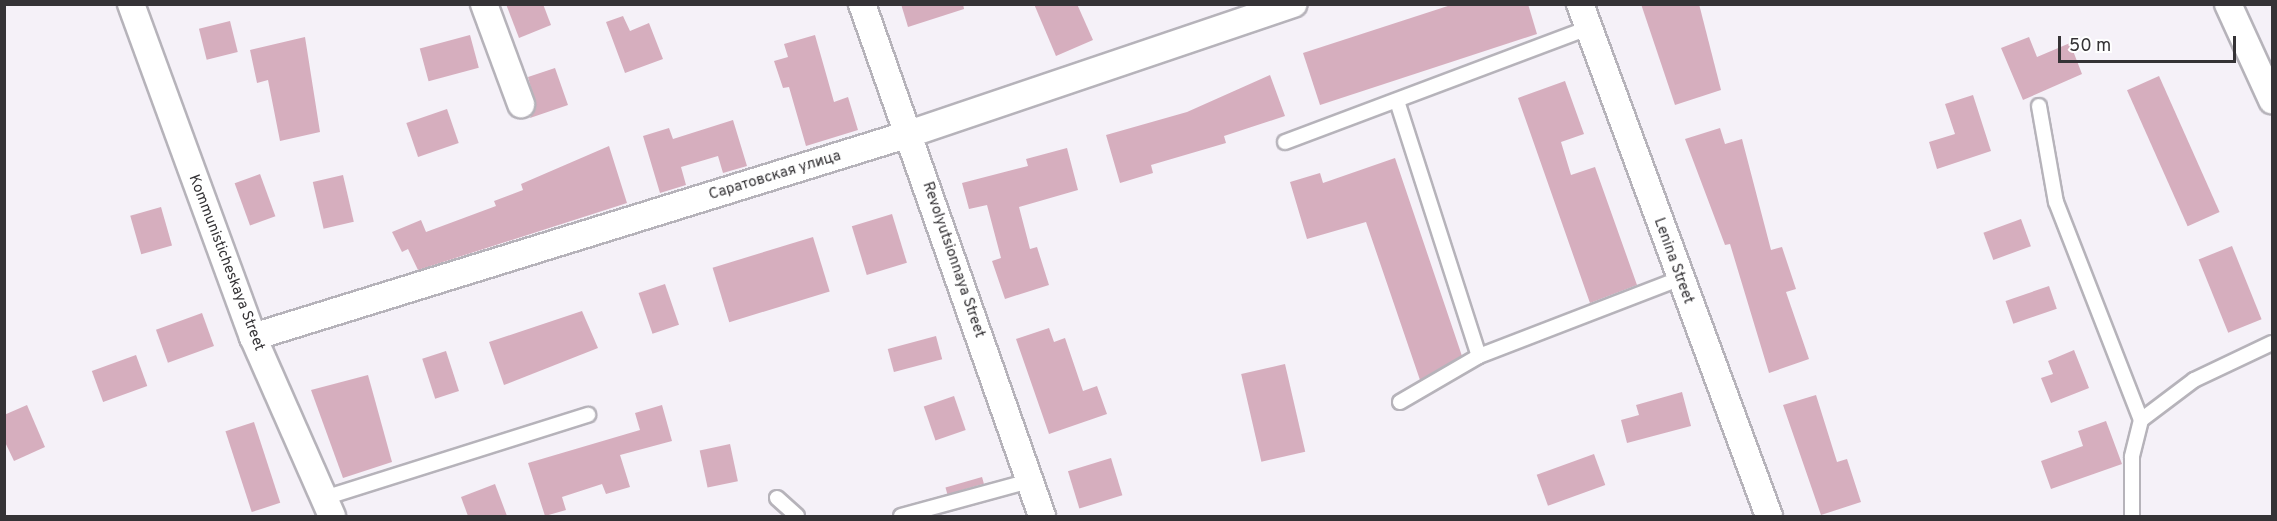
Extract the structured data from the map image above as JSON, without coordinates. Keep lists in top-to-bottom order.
{
  "streets": {
    "street": [
      "Саратовская улица",
      "Revolyutsionnaya Street",
      "Lenina Street",
      "Kommunisticheskaya Street"
    ]
  },
  "crossings": [
    ["Саратовская улица", "Revolyutsionnaya Street"],
    ["Саратовская улица", "Kommunisticheskaya Street"]
  ],
  "scale_bar": "50 m"
}
